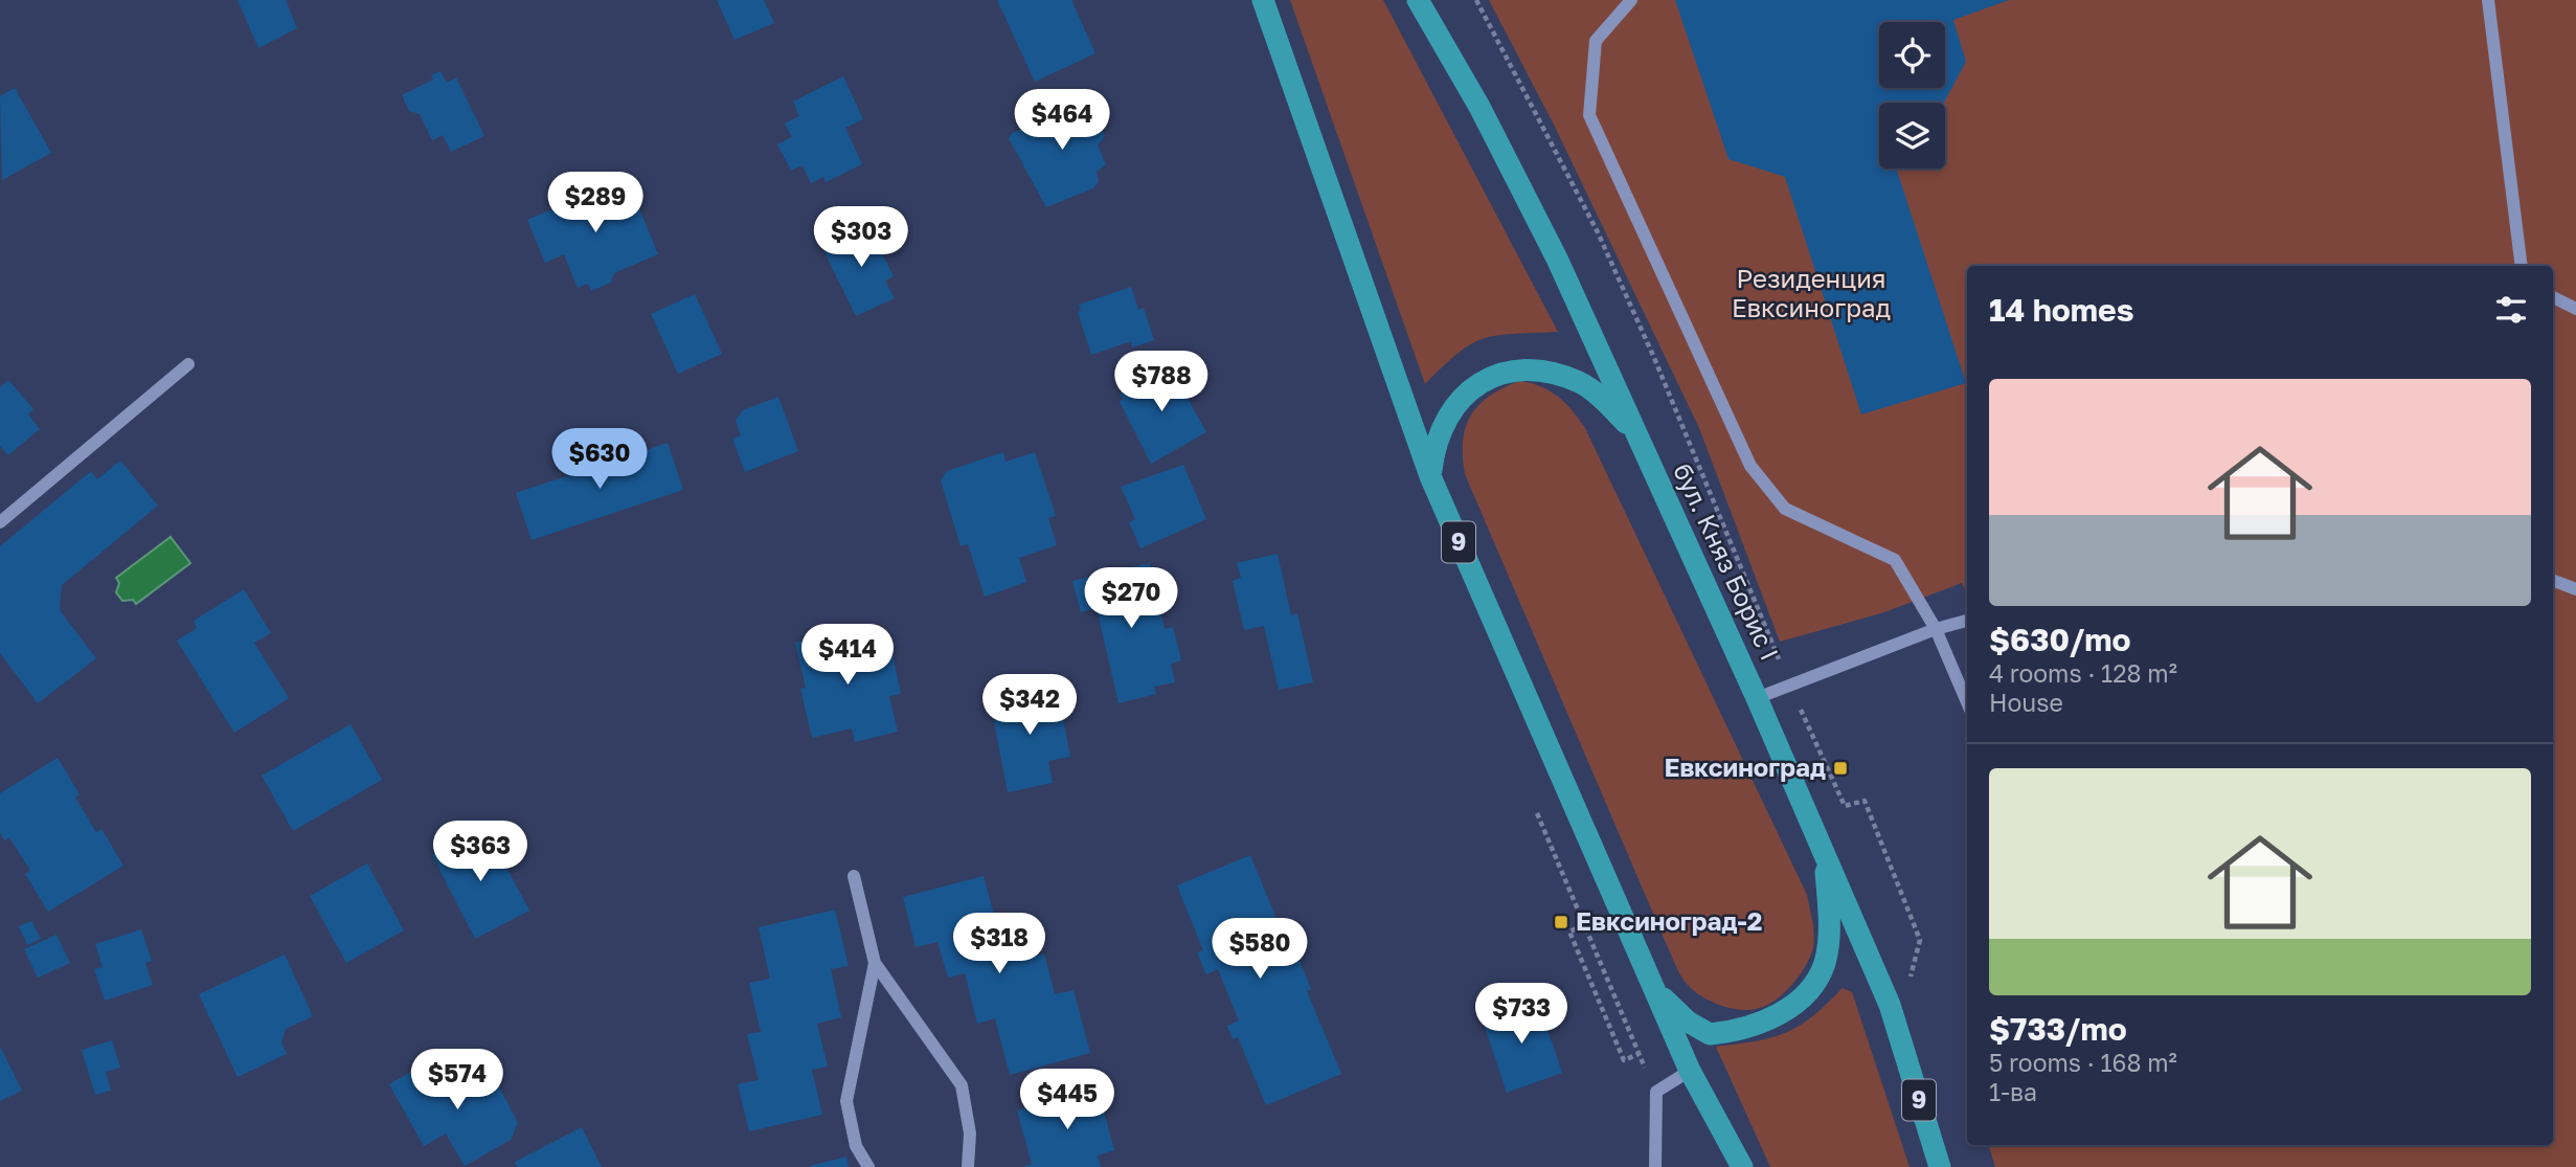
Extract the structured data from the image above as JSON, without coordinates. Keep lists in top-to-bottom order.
{
  "streets": {
    "highway": ["9", "бул. Княз Борис I"]
  },
  "parks": ["Резиденция Евксиноград"],
  "places": {
    "transit": ["Евксиноград", "Евксиноград-2"]
  },
  "page": {
    "price": [
      "$464",
      "$289",
      "$303",
      "$788",
      "$630",
      "$270",
      "$414",
      "$342",
      "$363",
      "$318",
      "$580",
      "$733",
      "$574",
      "$445"
    ],
    "heading": "14 homes",
    "list": [
      {
        "name": "$630/mo",
        "note": "4 rooms · 128 m² · House"
      },
      {
        "name": "$733/mo",
        "note": "5 rooms · 168 m² · 1-ва"
      }
    ]
  }
}
